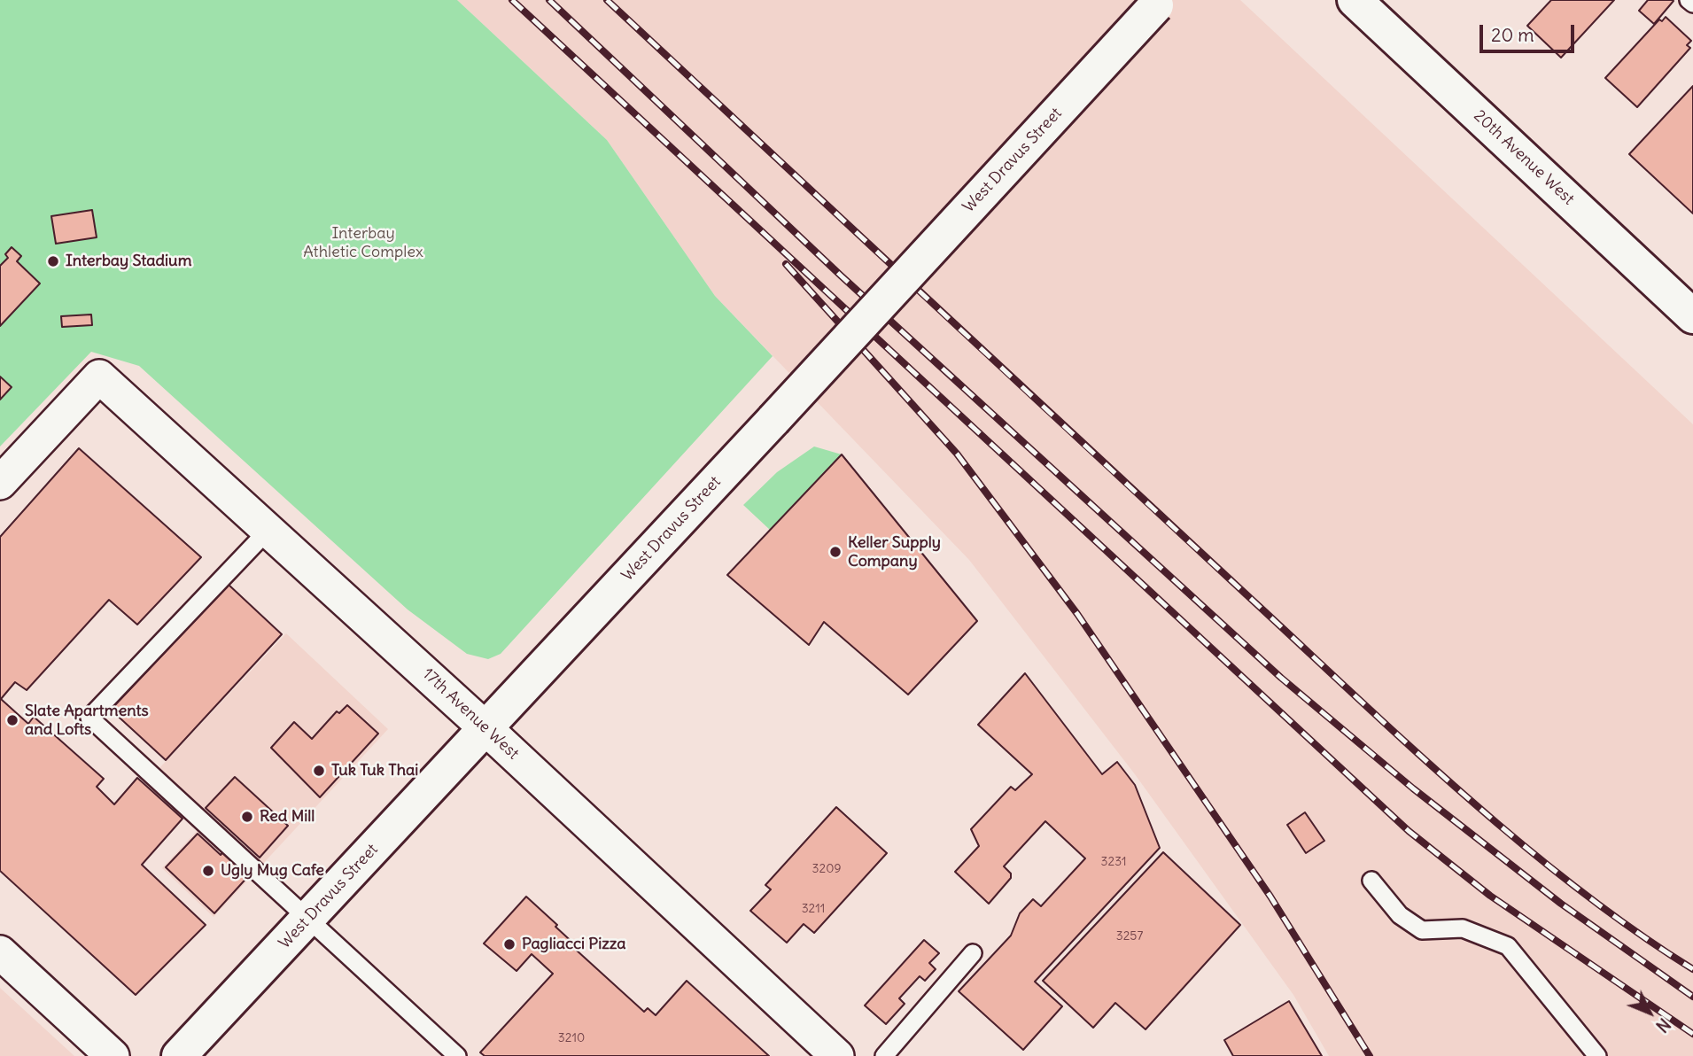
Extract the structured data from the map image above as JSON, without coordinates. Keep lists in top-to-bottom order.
{
  "streets": {
    "main road": ["20th Avenue West", "West Dravus Street"],
    "street": ["17th Avenue West"]
  },
  "crossings": [
    ["West Dravus Street", "17th Avenue West"]
  ],
  "parks": ["Interbay Athletic Complex"],
  "places": [
    "Interbay Stadium",
    "Keller Supply Company",
    "Slate Apartments and Lofts",
    "Tuk Tuk Thai",
    "Red Mill",
    "Ugly Mug Cafe",
    "Pagliacci Pizza"
  ],
  "house_numbers": [
    "3231",
    "3209",
    "3211",
    "3257",
    "3210"
  ],
  "scale_bar": "20 m",
  "north": "bottom right"
}
